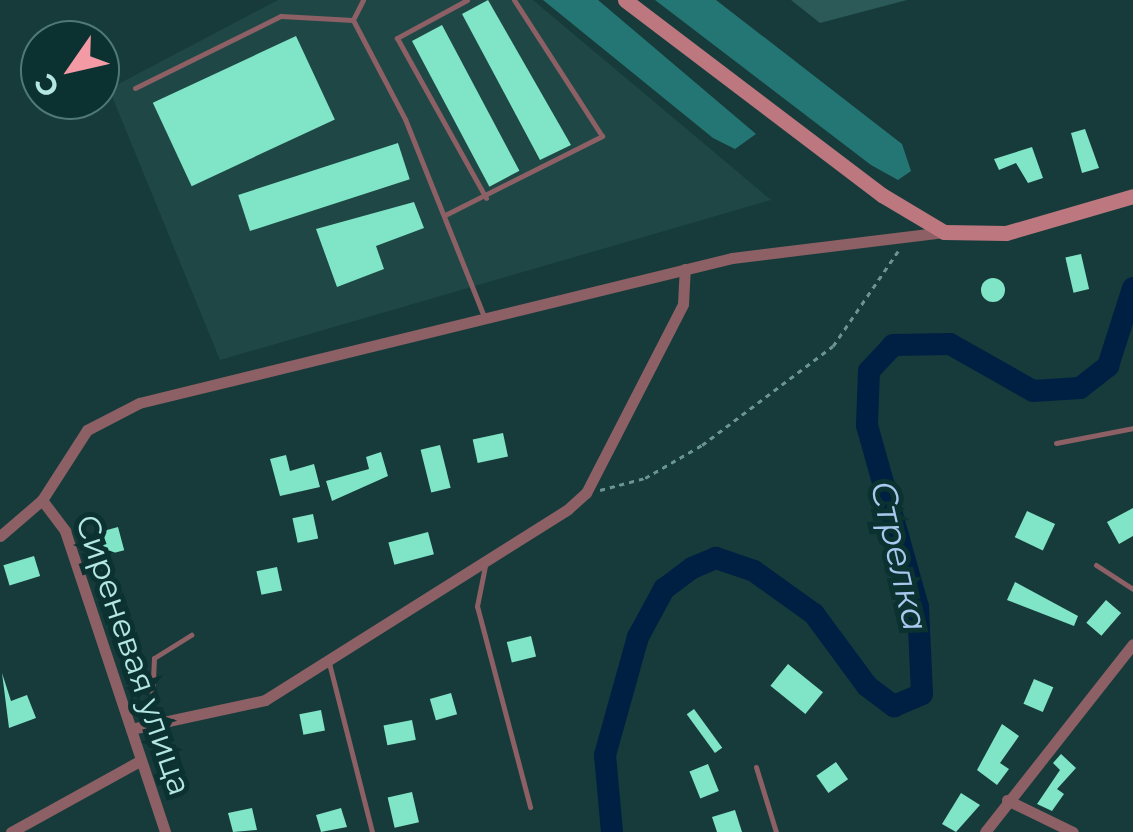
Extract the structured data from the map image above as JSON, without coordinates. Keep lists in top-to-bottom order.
{
  "streets": {
    "street": ["Сиреневая улица"]
  },
  "water": ["Стрелка"],
  "north": "bottom left"
}
